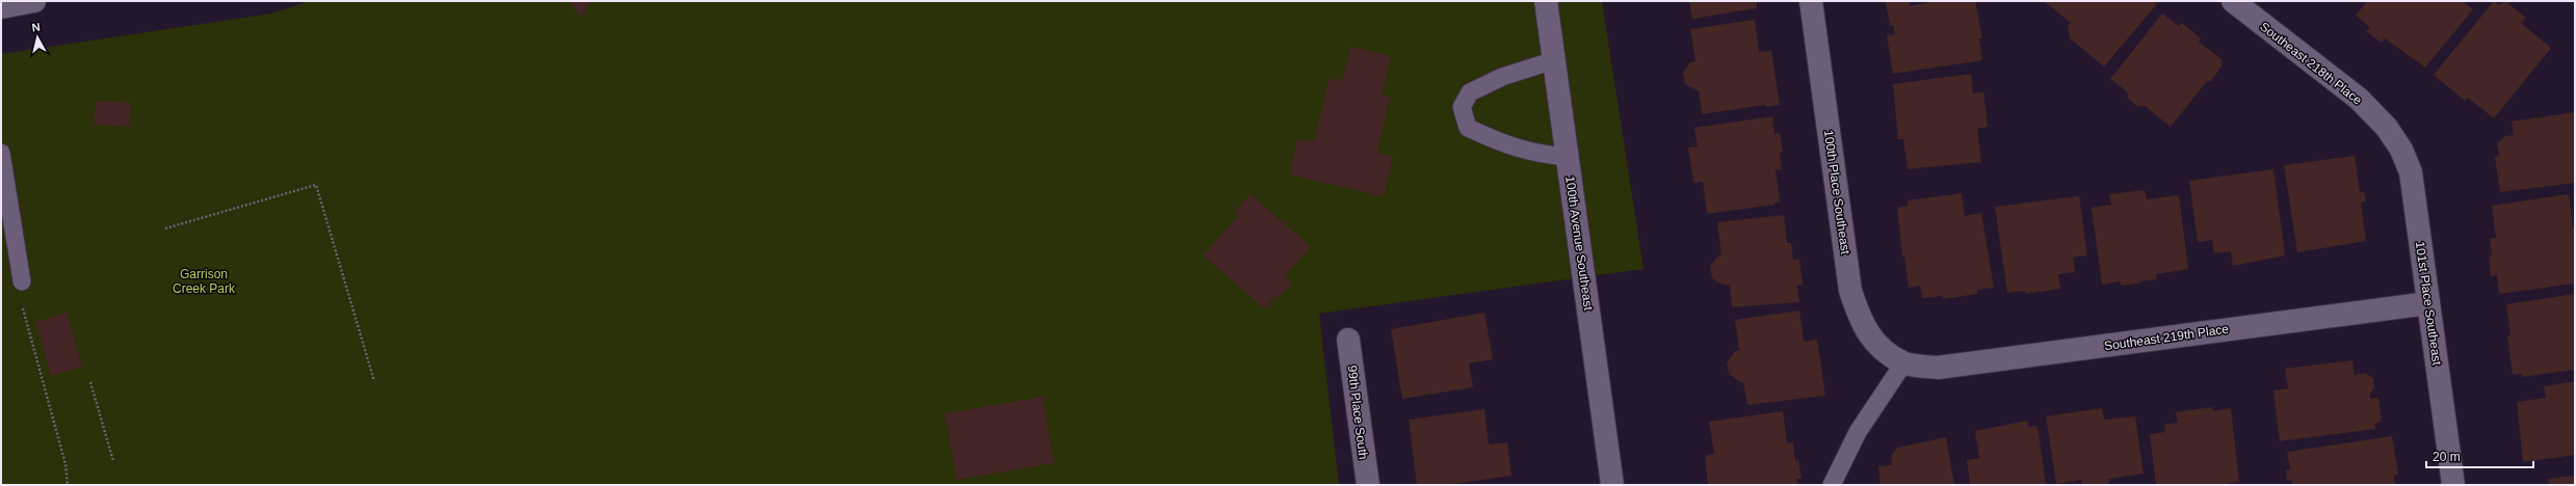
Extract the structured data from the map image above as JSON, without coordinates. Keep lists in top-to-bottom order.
{
  "streets": {
    "street": [
      "Southeast 218th Place",
      "100th Place Southeast",
      "100th Avenue Southeast",
      "101st Place Southeast",
      "Southeast 219th Place",
      "99th Place South"
    ]
  },
  "crossings": [
    ["Southeast 218th Place", "101st Place Southeast"],
    ["100th Place Southeast", "Southeast 219th Place"],
    ["101st Place Southeast", "Southeast 219th Place"]
  ],
  "parks": ["Garrison Creek Park"],
  "scale_bar": "20 m",
  "north": "top"
}
